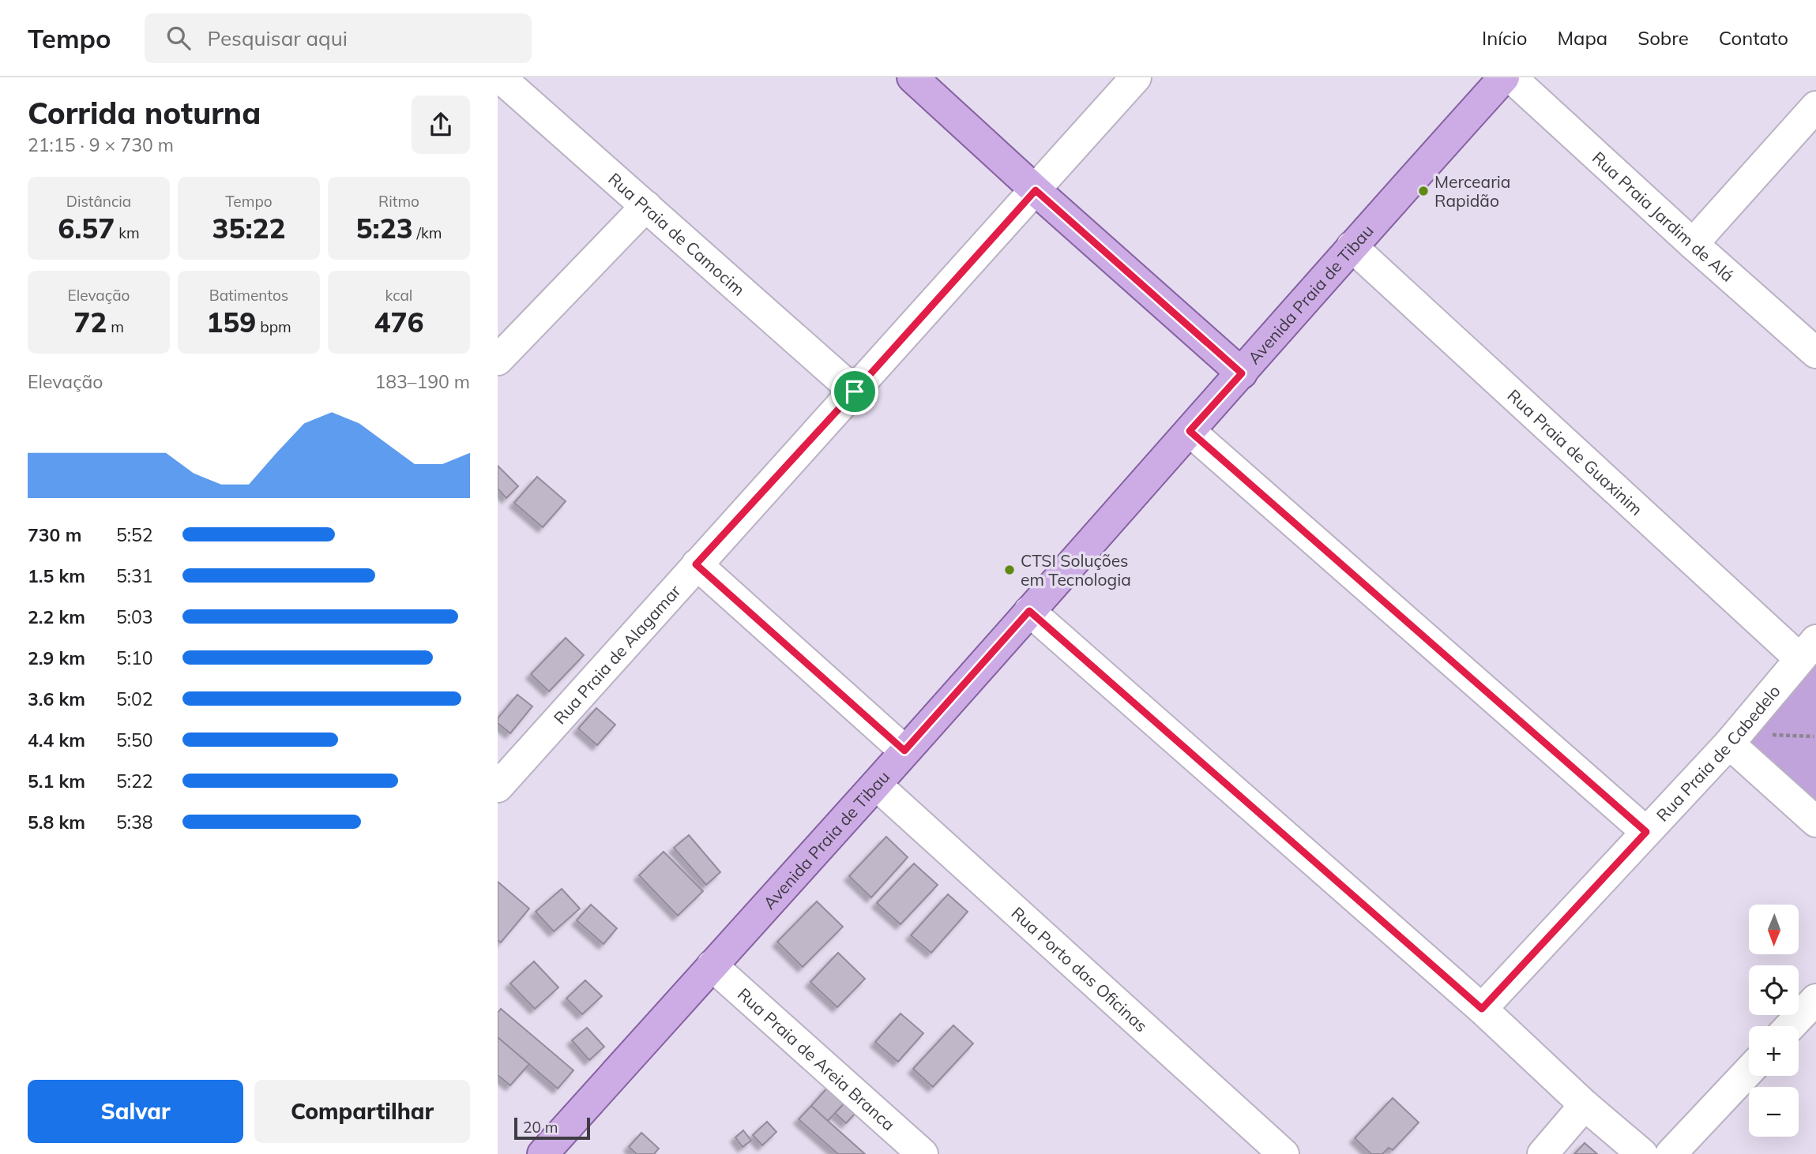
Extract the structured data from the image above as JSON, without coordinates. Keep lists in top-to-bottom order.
{
  "streets": {
    "main road": ["Avenida Praia de Tibau"],
    "street": [
      "Rua Praia Jardim de Alá",
      "Rua Praia de Camocim",
      "Rua Praia de Guaxinim",
      "Rua Praia de Alagamar",
      "Rua Praia de Cabedelo",
      "Rua Porto das Oficinas",
      "Rua Praia de Areia Branca"
    ]
  },
  "crossings": [
    ["Rua Praia de Camocim", "Rua Praia de Alagamar"],
    ["Avenida Praia de Tibau", "Rua Praia de Guaxinim"],
    ["Avenida Praia de Tibau", "Rua Porto das Oficinas"],
    ["Avenida Praia de Tibau", "Rua Praia de Areia Branca"],
    ["Rua Praia de Guaxinim", "Rua Praia de Cabedelo"]
  ],
  "places": ["Mercearia Rapidão", "CTSI Soluções em Tecnologia"],
  "scale_bar": "20 m",
  "north": "bottom",
  "page": {
    "header": "Tempo",
    "search": "Pesquisar aqui",
    "nav": [
      "Início",
      "Mapa",
      "Sobre",
      "Contato"
    ],
    "heading": ["Corrida noturna", "21:15 · 9 × 730 m"],
    "stats": [
      ["Distância", "6.57 km"],
      ["Tempo", "35:22"],
      ["Ritmo", "5:23 /km"],
      ["Elevação", "72 m"],
      ["Batimentos", "159 bpm"],
      ["kcal", "476"]
    ],
    "chart": ["Elevação", "183–190 m"],
    "list": [
      {
        "name": "730 m",
        "note": "5:52"
      },
      {
        "name": "1.5 km",
        "note": "5:31"
      },
      {
        "name": "2.2 km",
        "note": "5:03"
      },
      {
        "name": "2.9 km",
        "note": "5:10"
      },
      {
        "name": "3.6 km",
        "note": "5:02"
      },
      {
        "name": "4.4 km",
        "note": "5:50"
      },
      {
        "name": "5.1 km",
        "note": "5:22"
      },
      {
        "name": "5.8 km",
        "note": "5:38"
      }
    ],
    "map_buttons": ["+", "−"],
    "buttons": ["Salvar", "Compartilhar"],
    "scale": "20 m"
  }
}
